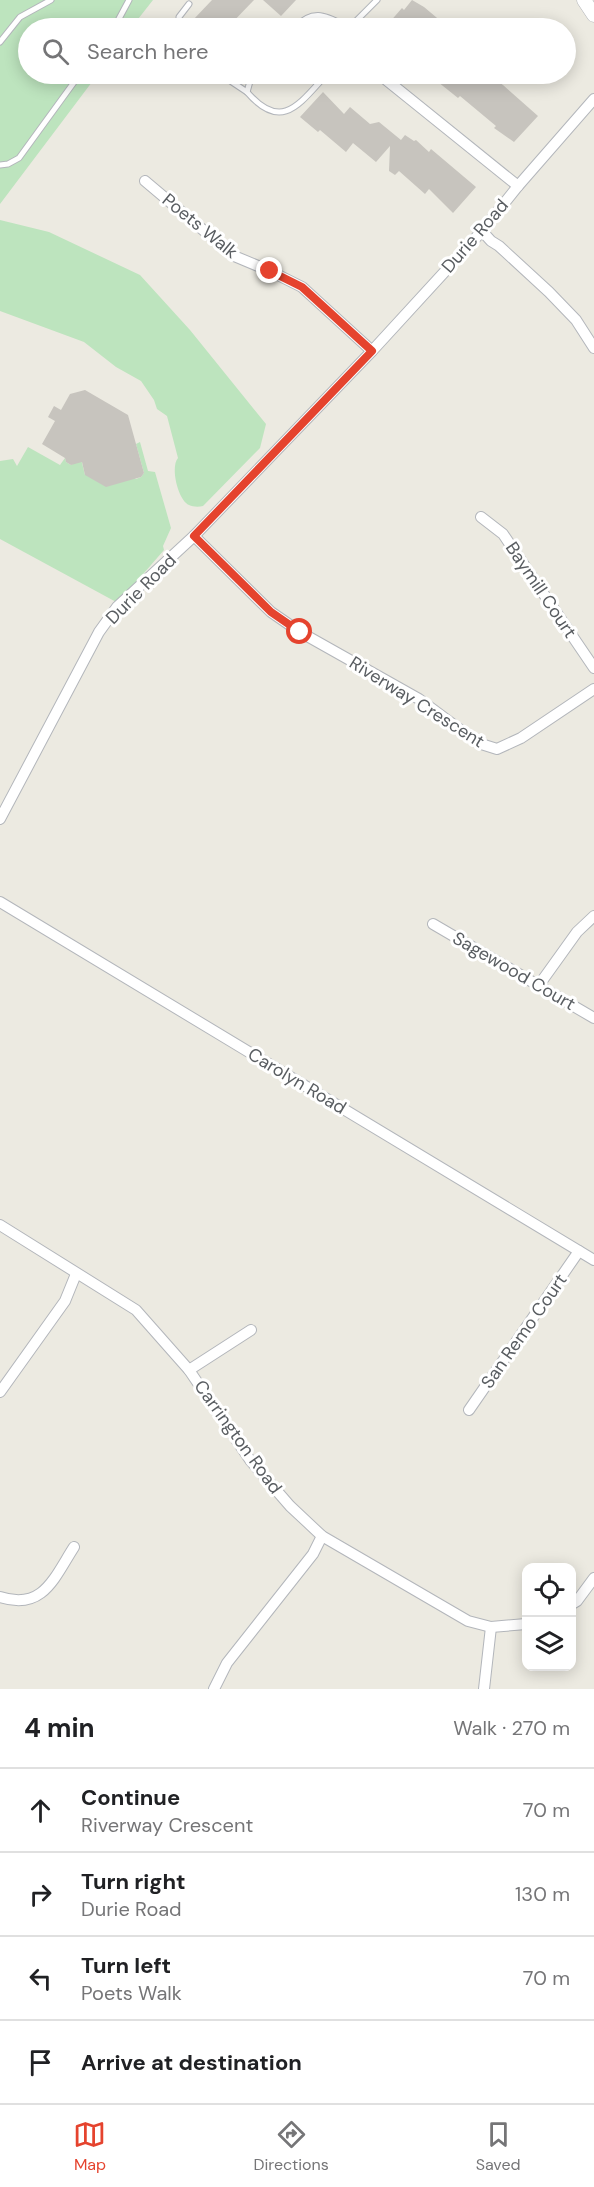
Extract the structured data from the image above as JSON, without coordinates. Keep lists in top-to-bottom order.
{
  "streets": {
    "street": [
      "Poets Walk",
      "Durie Road",
      "Baymill Court",
      "Riverway Crescent",
      "Sagewood Court",
      "Carolyn Road",
      "San Remo Court",
      "Carrington Road"
    ]
  },
  "crossings": [
    ["Poets Walk", "Durie Road"],
    ["Durie Road", "Riverway Crescent"],
    ["Carolyn Road", "San Remo Court"]
  ],
  "page": {
    "search": "Search here",
    "heading": ["4 min", "Walk · 270 m"],
    "list": [
      ["Continue", "Riverway Crescent", "70 m"],
      ["Turn right", "Durie Road", "130 m"],
      ["Turn left", "Poets Walk", "70 m"],
      "Arrive at destination"
    ],
    "nav": ["Map", "Directions", "Saved"]
  }
}
